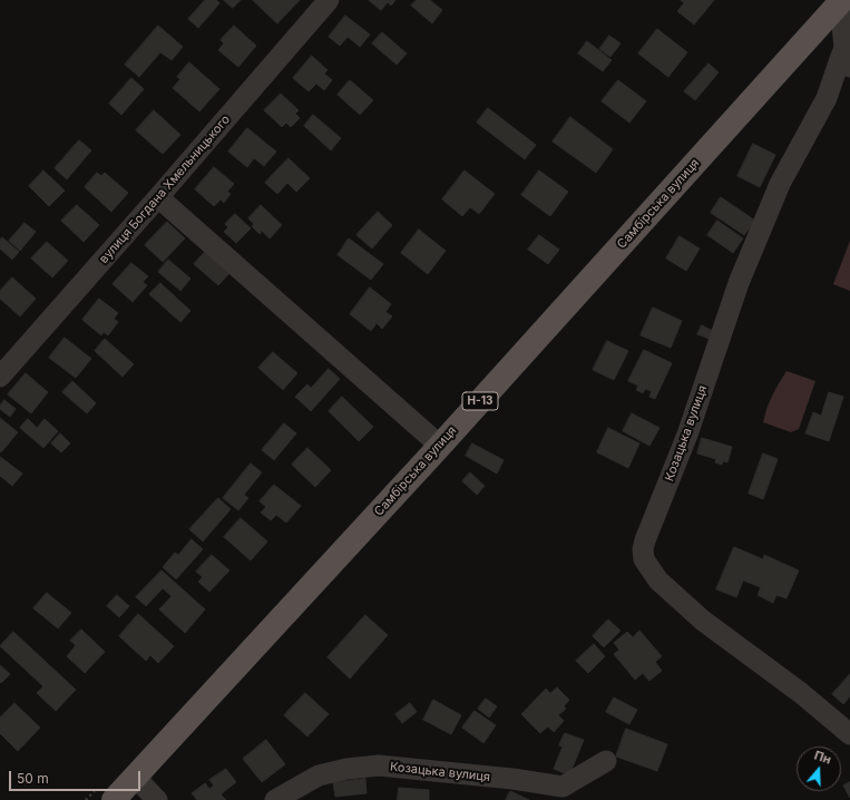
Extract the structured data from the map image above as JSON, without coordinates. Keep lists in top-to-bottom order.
{
  "streets": {
    "main road": ["Самбірська вулиця", "Н-13"],
    "street": ["вулиця Богдана Хмельницького", "Козацька вулиця"]
  },
  "crossings": [
    ["Самбірська вулиця", "Козацька вулиця"]
  ],
  "scale_bar": "50 m",
  "north": "top"
}
